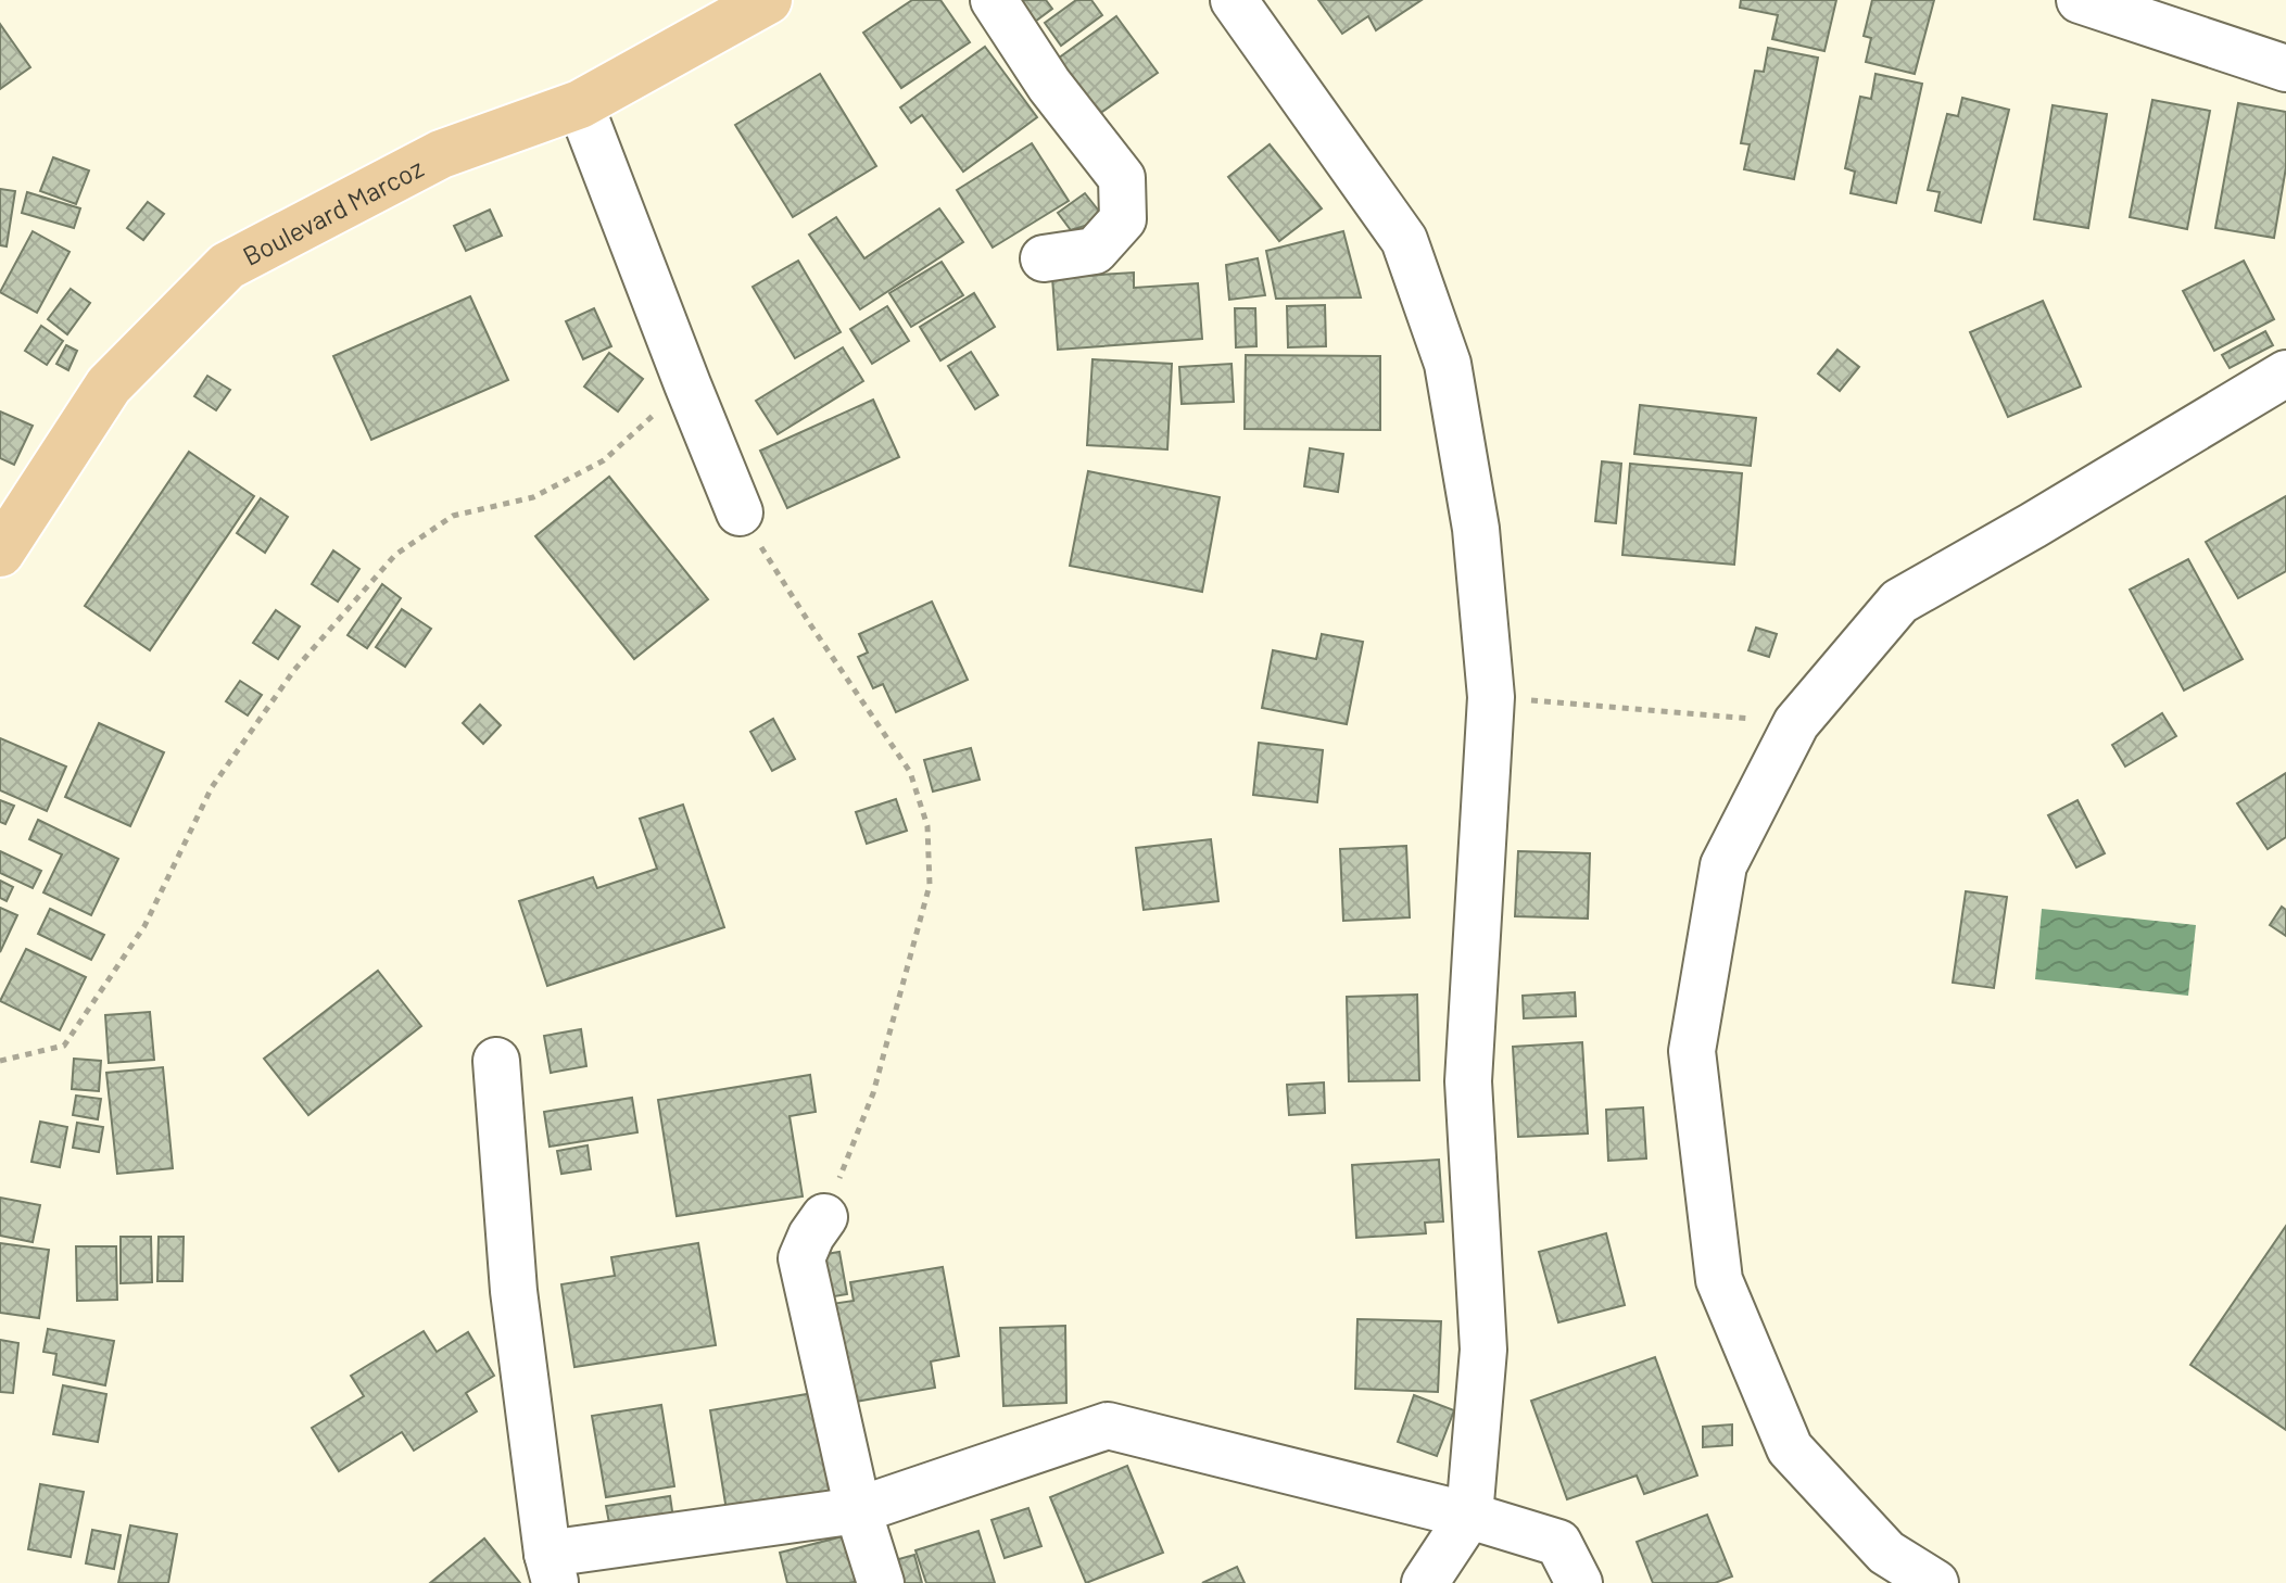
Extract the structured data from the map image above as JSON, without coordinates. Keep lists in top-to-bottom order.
{
  "streets": {
    "main road": ["Boulevard Marcoz"]
  }
}
